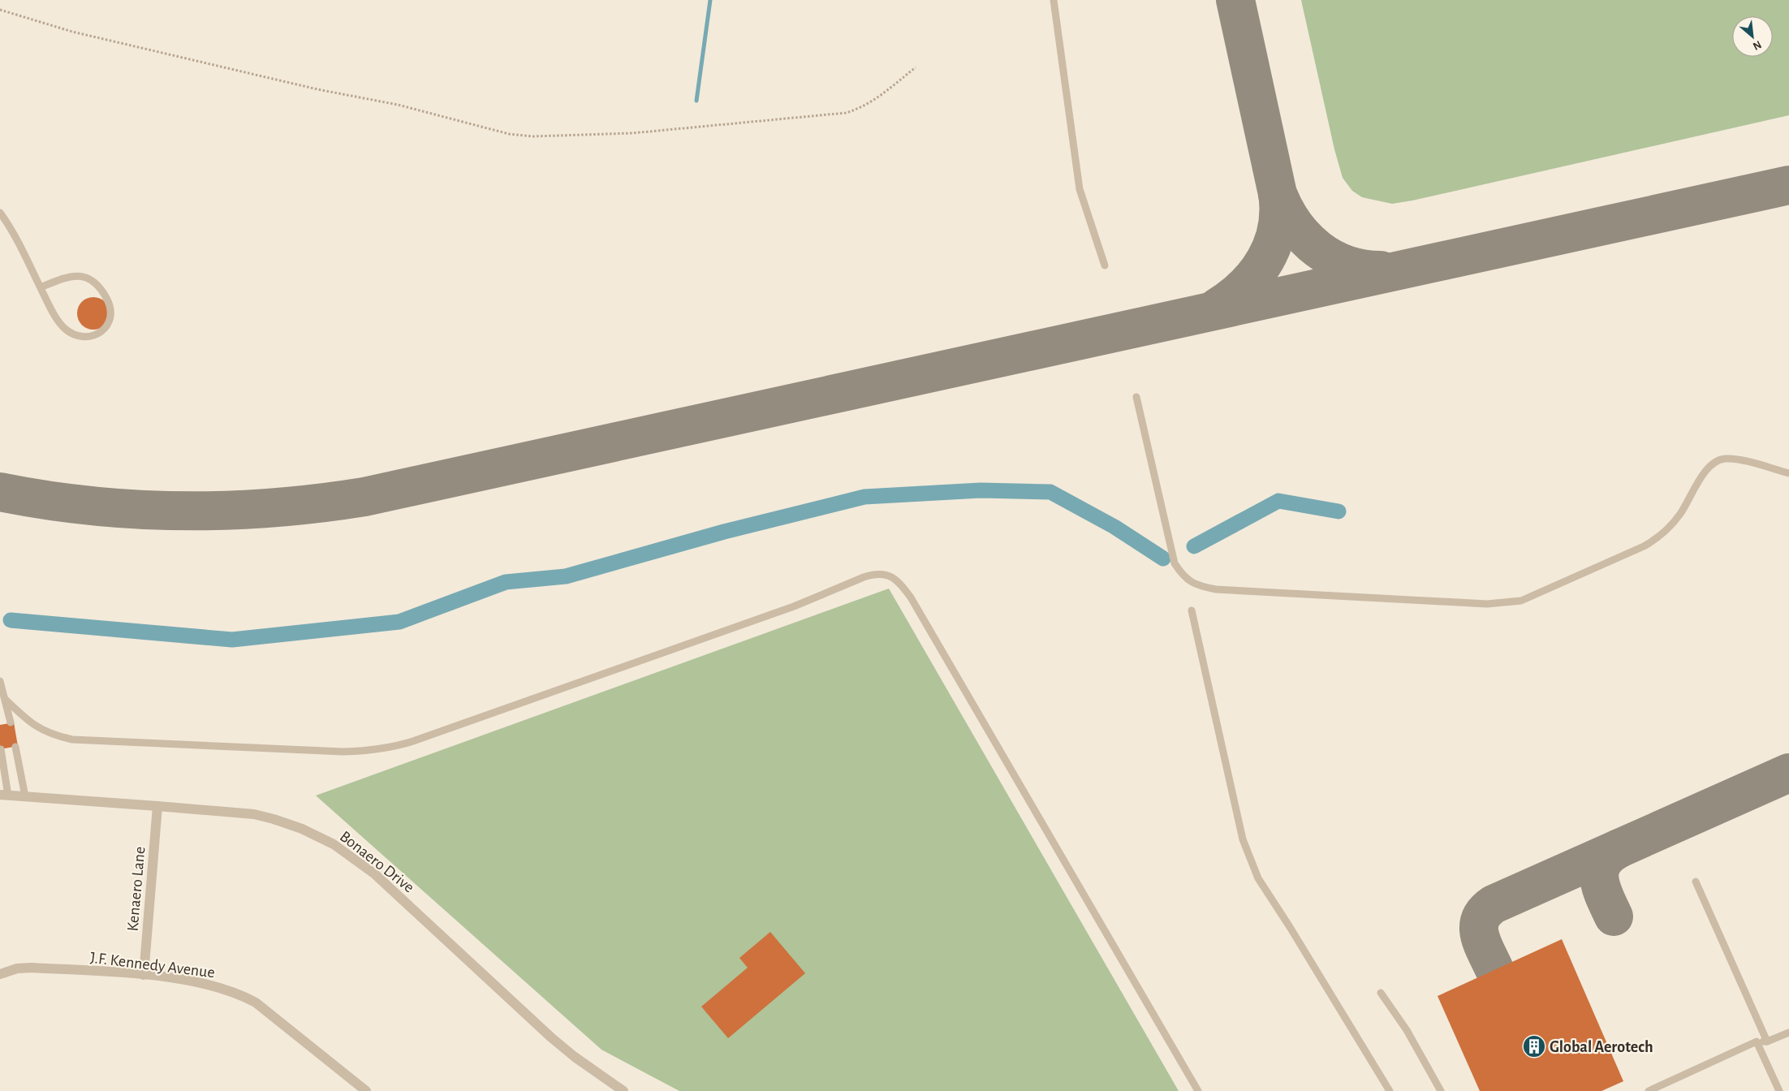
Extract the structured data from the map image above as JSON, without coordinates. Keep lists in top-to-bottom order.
{
  "streets": {
    "street": ["Bonaero Drive", "Kenaero Lane", "J.F. Kennedy Avenue"]
  },
  "crossings": [
    ["Bonaero Drive", "Kenaero Lane"],
    ["Kenaero Lane", "J.F. Kennedy Avenue"]
  ],
  "places": {
    "building": ["Global Aerotech"]
  },
  "north": "bottom right"
}
